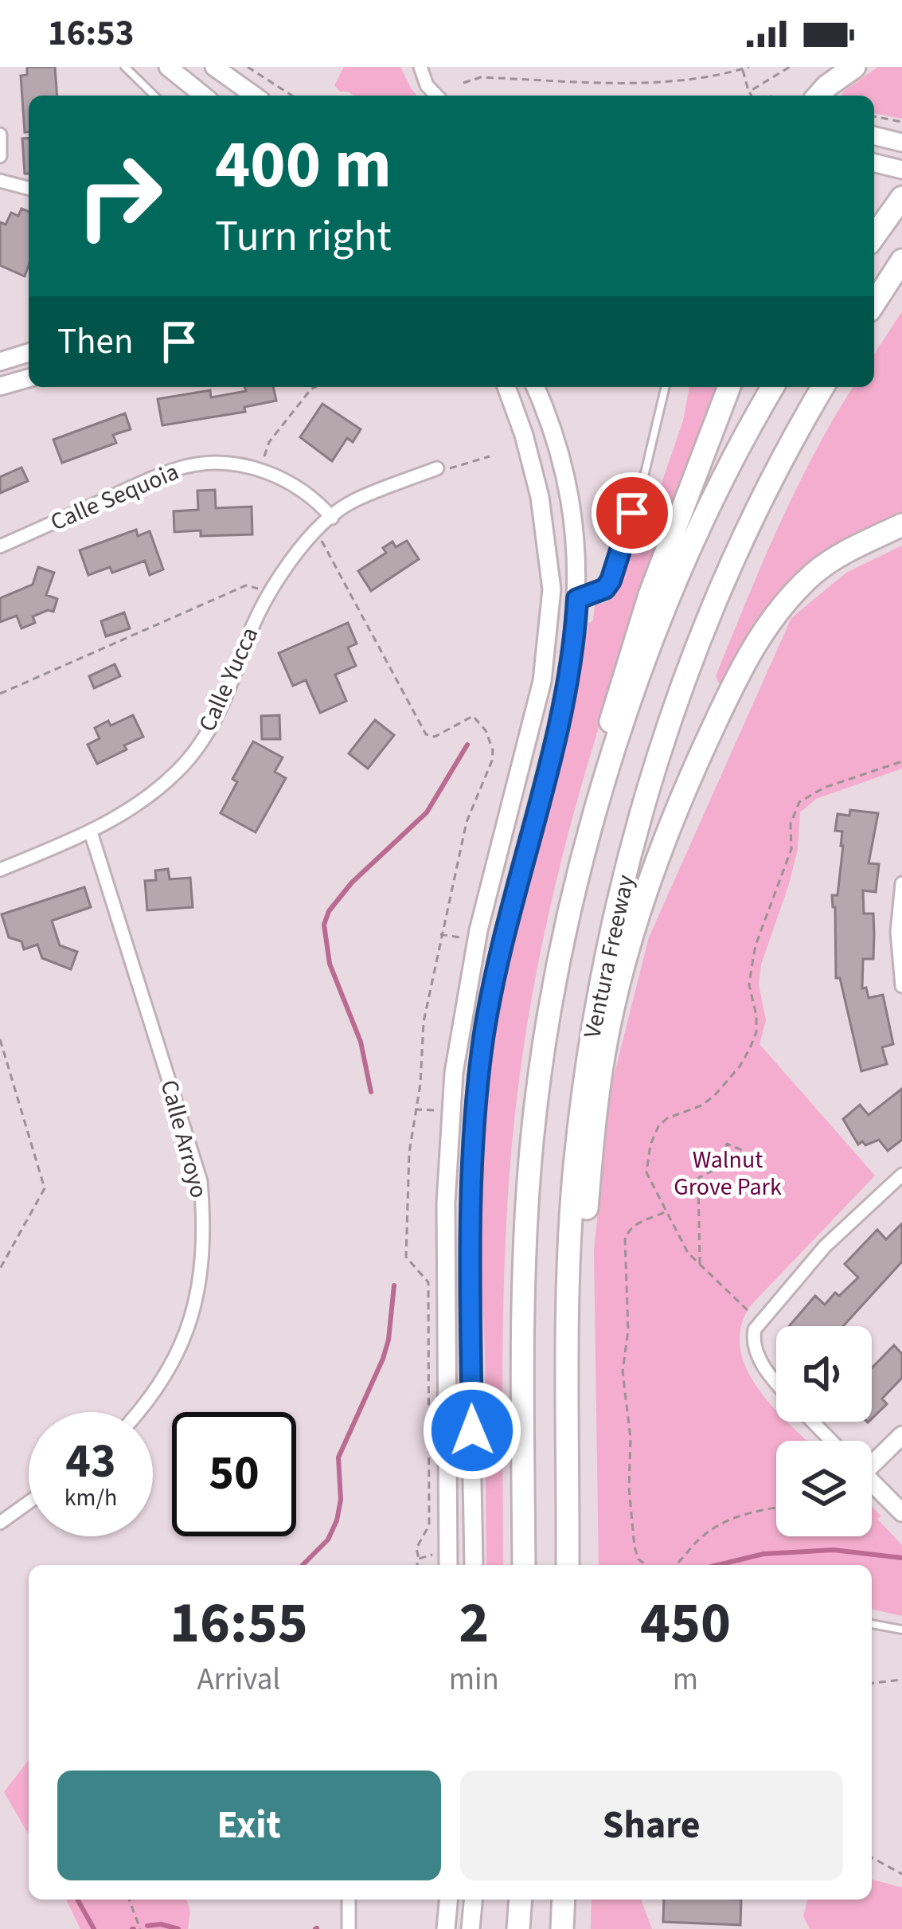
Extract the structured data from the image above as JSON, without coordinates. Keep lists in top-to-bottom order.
{
  "streets": {
    "highway": ["Ventura Freeway"],
    "street": ["Calle Sequoia", "Calle Yucca", "Calle Arroyo"]
  },
  "crossings": [
    ["Calle Sequoia", "Calle Yucca"],
    ["Calle Yucca", "Calle Arroyo"]
  ],
  "parks": ["Walnut Grove Park"],
  "page": {
    "status": "16:53",
    "turn": ["400 m", "Turn right"],
    "then": "Then",
    "speed": "43 km/h",
    "limit": "50",
    "eta": [
      "16:55",
      "Arrival",
      "2",
      "min",
      "450",
      "m"
    ],
    "buttons": ["Exit", "Share"]
  }
}
